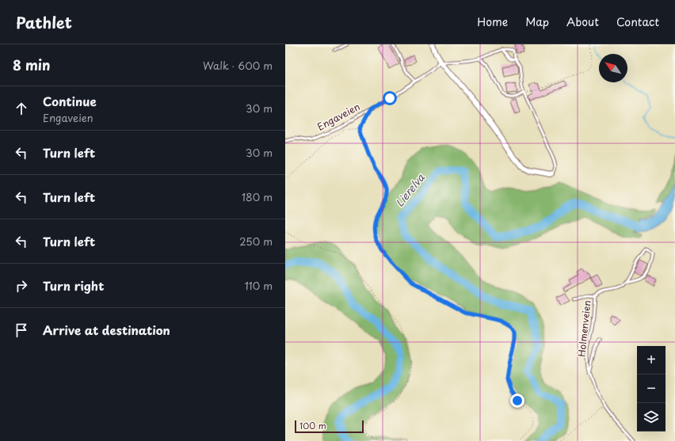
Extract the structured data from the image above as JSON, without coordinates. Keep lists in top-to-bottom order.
{
  "streets": {
    "lane": ["Engaveien", "Holmenveien"]
  },
  "water": ["Lierelva"],
  "scale_bar": "100 m",
  "north": "top left",
  "page": {
    "header": "Pathlet",
    "nav": [
      "Home",
      "Map",
      "About",
      "Contact"
    ],
    "heading": ["8 min", "Walk · 600 m"],
    "list": [
      ["Continue", "Engaveien", "30 m"],
      ["Turn left", "30 m"],
      ["Turn left", "180 m"],
      ["Turn left", "250 m"],
      ["Turn right", "110 m"],
      "Arrive at destination"
    ],
    "map_buttons": ["+", "−"],
    "scale": "100 m"
  }
}
